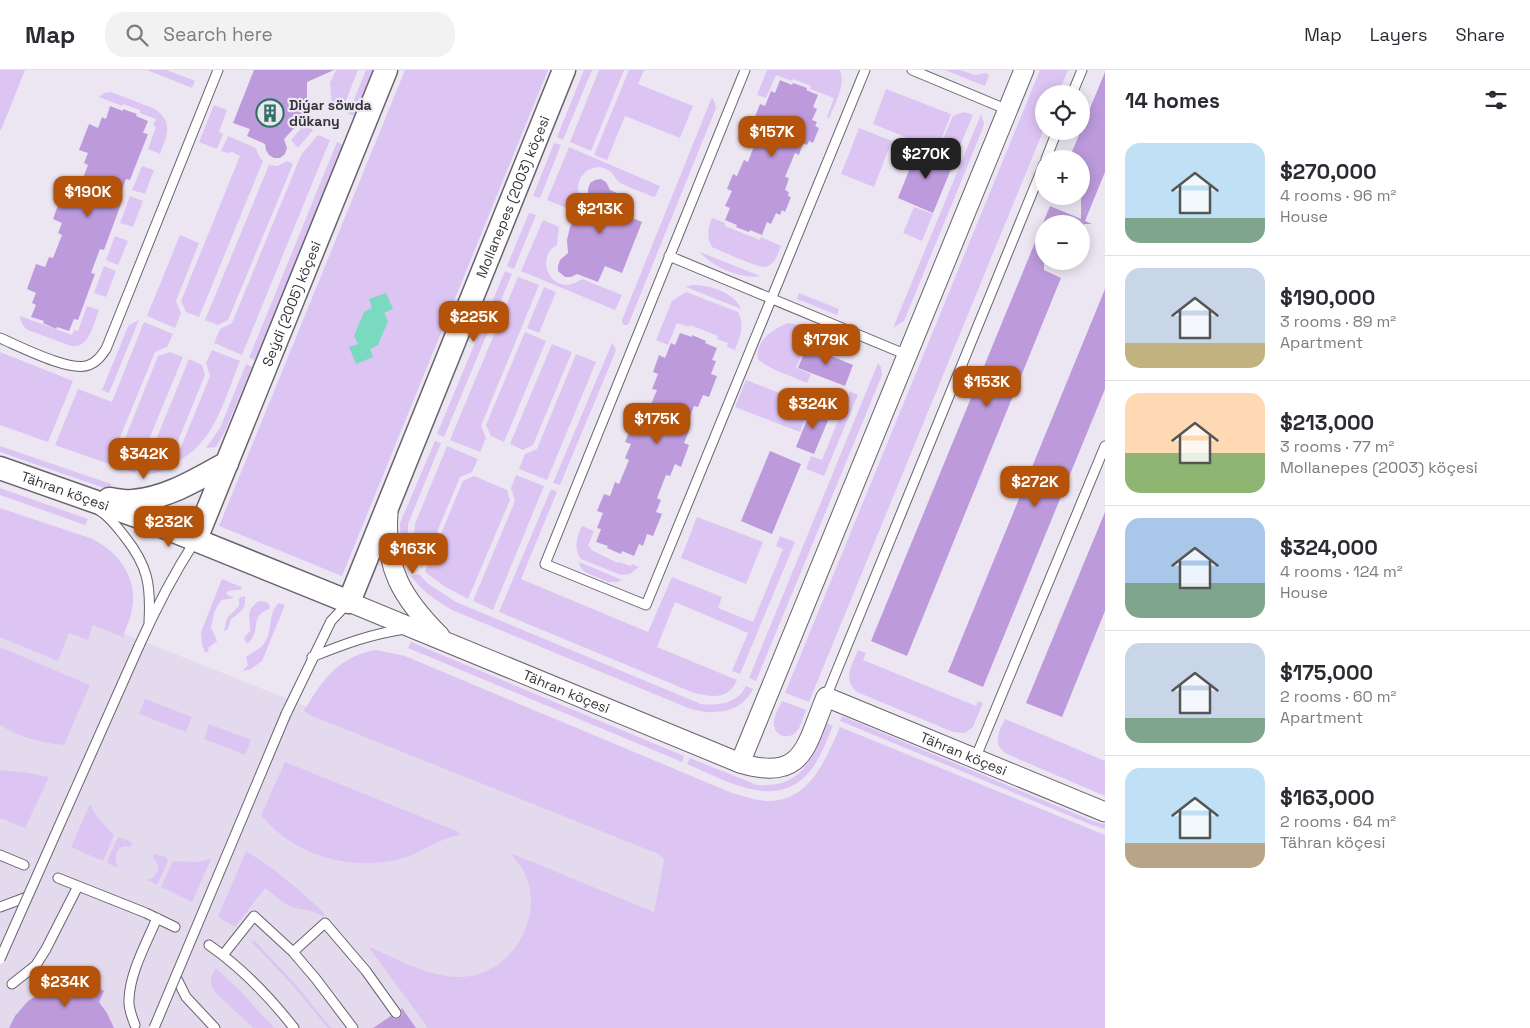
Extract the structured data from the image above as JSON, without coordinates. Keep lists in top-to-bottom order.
{
  "streets": {
    "street": ["Mollanepes (2003) köçesi", "Seýdi (2005) köçesi", "Tähran köçesi"]
  },
  "crossings": [
    ["Mollanepes (2003) köçesi", "Tähran köçesi"],
    ["Seýdi (2005) köçesi", "Tähran köçesi"]
  ],
  "places": {
    "building": ["Diýar söwda dükany"]
  },
  "page": {
    "header": "Map",
    "search": "Search here",
    "nav": ["Map", "Layers", "Share"],
    "heading": "14 homes",
    "map_buttons": ["+", "−"],
    "price": [
      "$157K",
      "$270K",
      "$190K",
      "$213K",
      "$225K",
      "$179K",
      "$153K",
      "$324K",
      "$175K",
      "$342K",
      "$272K",
      "$232K",
      "$163K",
      "$234K"
    ],
    "list": [
      {
        "name": "$270,000",
        "note": "4 rooms · 96 m² · House"
      },
      {
        "name": "$190,000",
        "note": "3 rooms · 89 m² · Apartment"
      },
      {
        "name": "$213,000",
        "note": "3 rooms · 77 m² · Mollanepes (2003) köçesi"
      },
      {
        "name": "$324,000",
        "note": "4 rooms · 124 m² · House"
      },
      {
        "name": "$175,000",
        "note": "2 rooms · 60 m² · Apartment"
      },
      {
        "name": "$163,000",
        "note": "2 rooms · 64 m² · Tähran köçesi"
      }
    ]
  }
}
